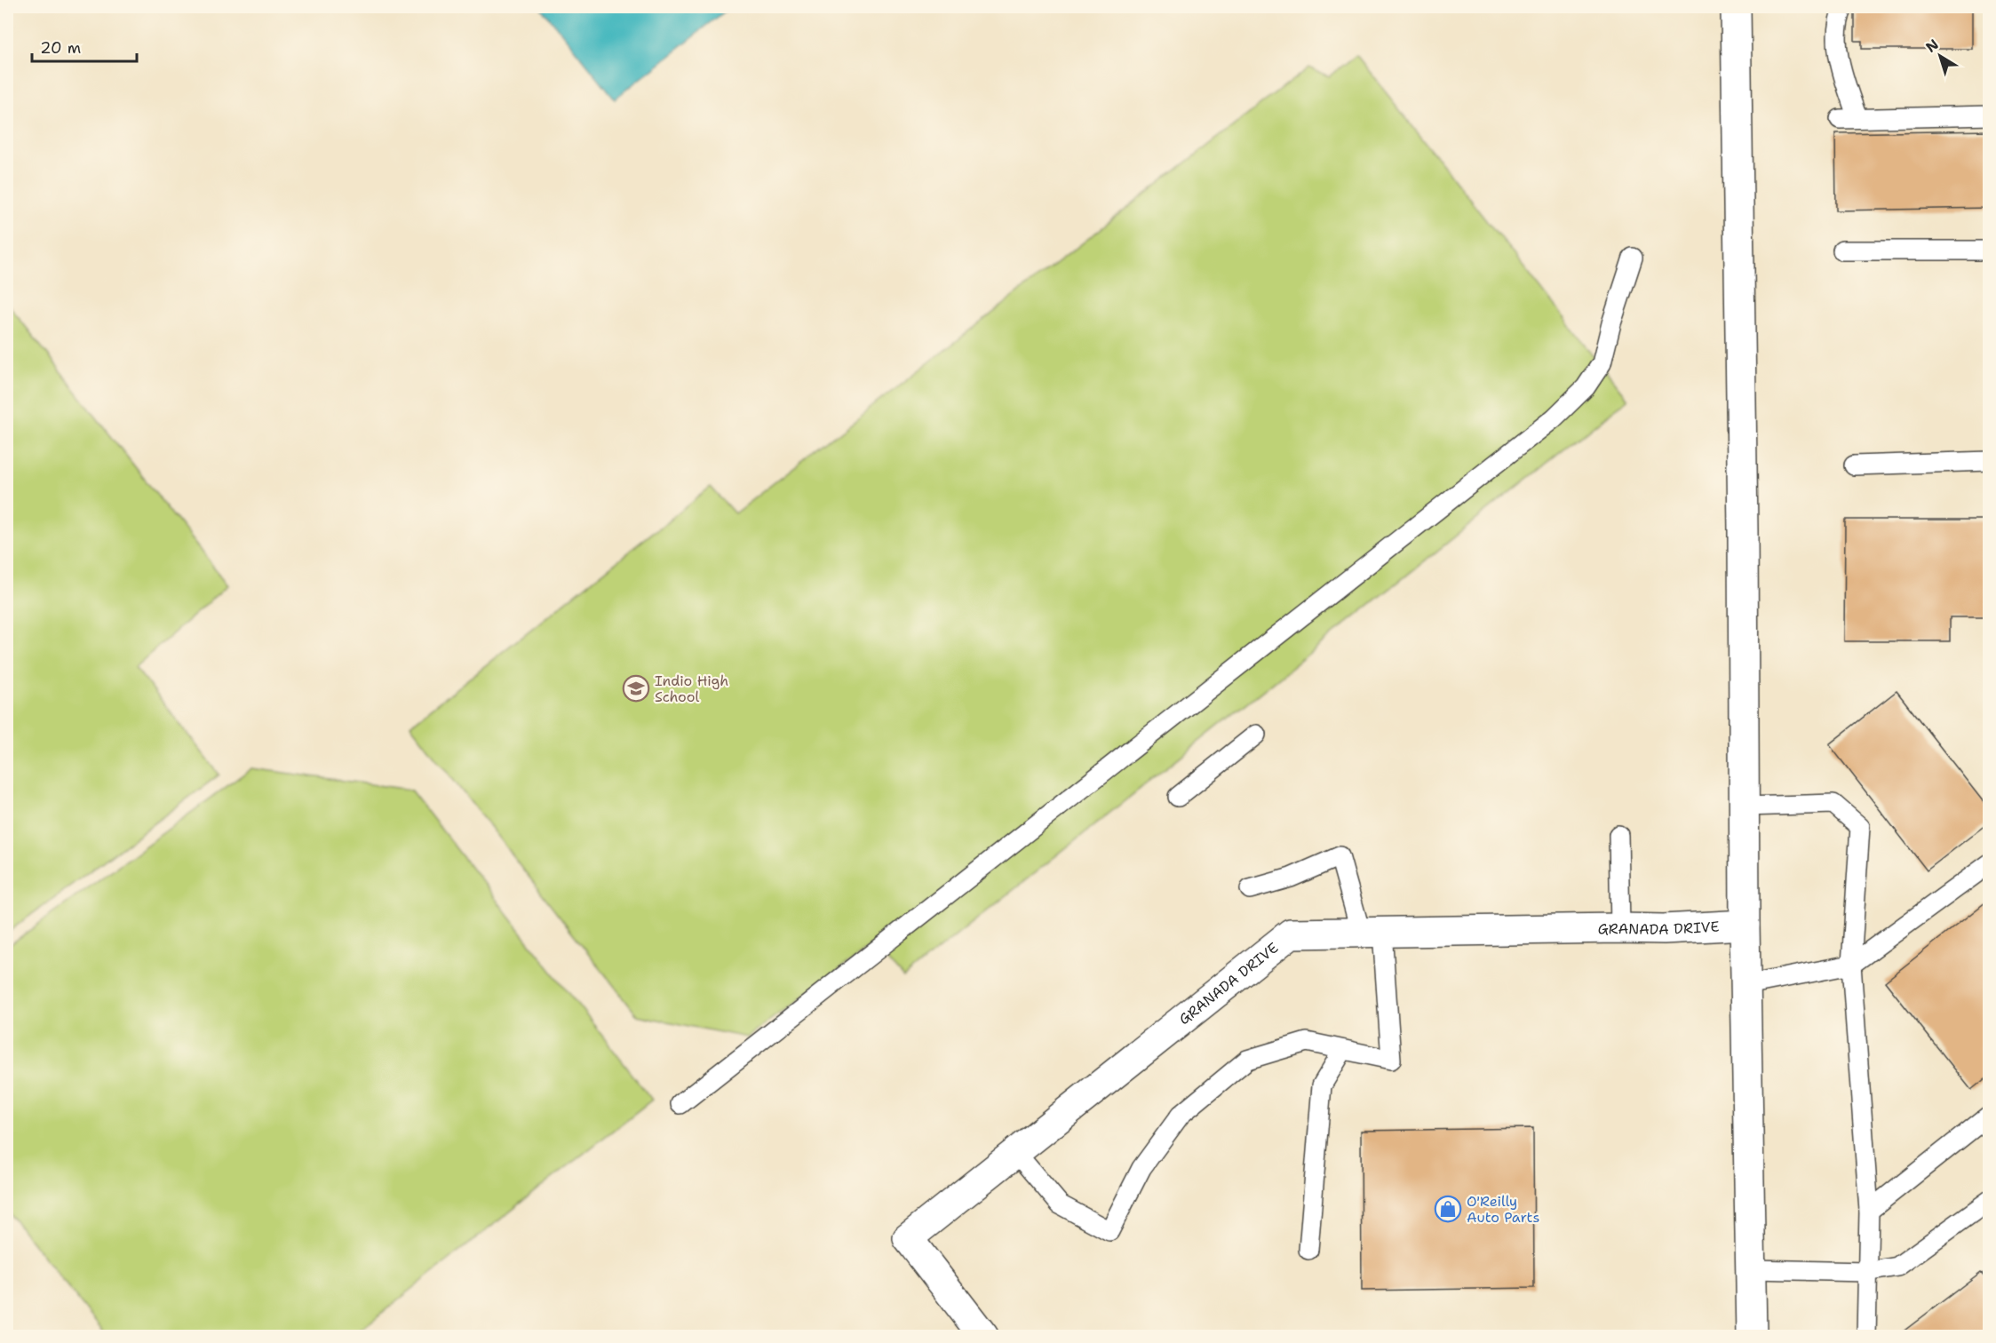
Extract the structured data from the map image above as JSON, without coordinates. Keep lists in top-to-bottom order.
{
  "streets": {
    "main road": ["GRANADA DRIVE"]
  },
  "places": {
    "school or university": ["Indio High School"],
    "shop": ["O'Reilly Auto Parts"]
  },
  "scale_bar": "20 m",
  "north": "top left"
}
